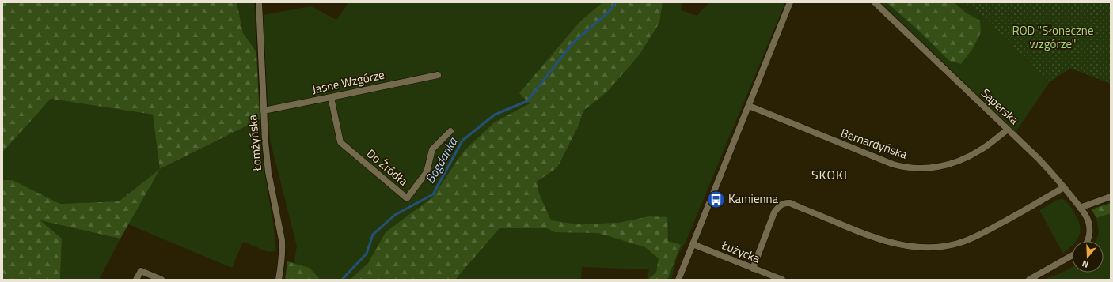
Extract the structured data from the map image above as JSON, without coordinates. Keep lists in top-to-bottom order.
{
  "streets": {
    "street": [
      "Jasne Wzgórze",
      "Saperska",
      "Łomżyńska",
      "Bernardyńska",
      "Do Źródła",
      "Łużycka"
    ]
  },
  "crossings": [
    ["Jasne Wzgórze", "Łomżyńska"],
    ["Jasne Wzgórze", "Do Źródła"],
    ["Saperska", "Bernardyńska"]
  ],
  "districts": ["SKOKI"],
  "water": ["Bogdanka"],
  "parks": ["ROD \"Słoneczne wzgórze\""],
  "places": {
    "bus stop": ["Kamienna"]
  },
  "north": "bottom"
}
